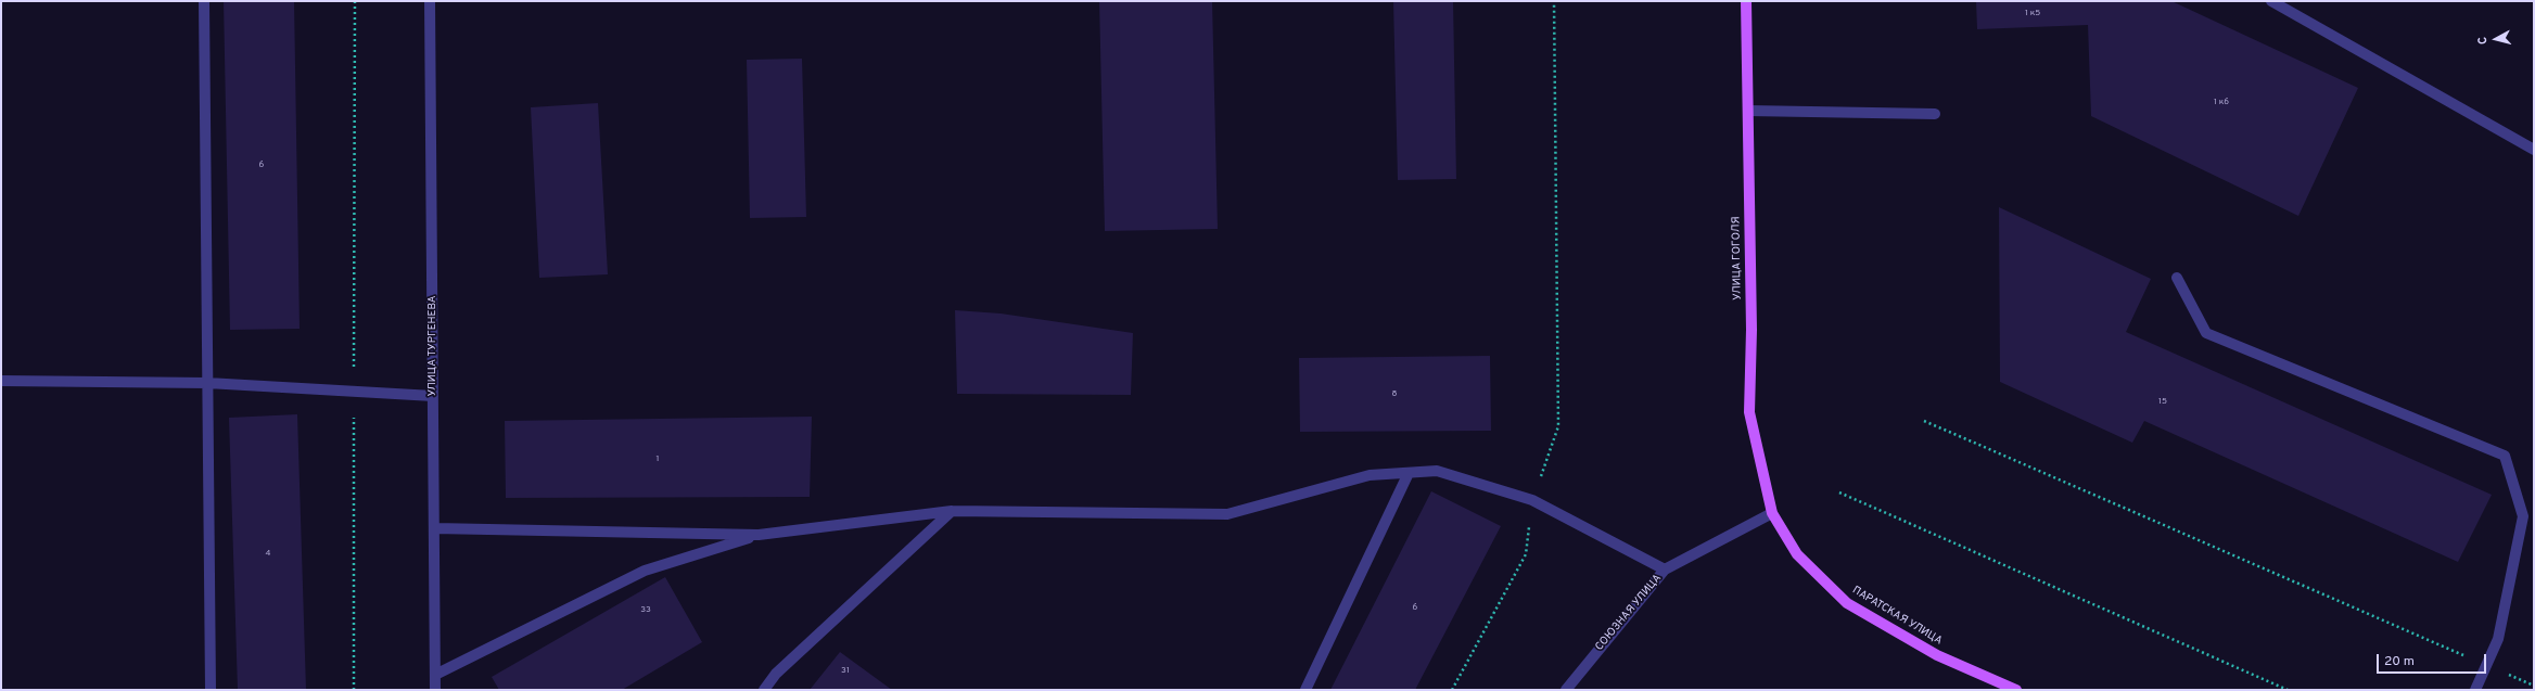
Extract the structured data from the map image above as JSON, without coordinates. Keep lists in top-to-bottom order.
{
  "streets": {
    "main road": ["УЛИЦА ГОГОЛЯ", "ПАРАТСКАЯ УЛИЦА"],
    "street": ["УЛИЦА ТУРГЕНЕВА", "СОЮЗНАЯ УЛИЦА"]
  },
  "crossings": [
    ["УЛИЦА ГОГОЛЯ", "СОЮЗНАЯ УЛИЦА"],
    ["УЛИЦА ГОГОЛЯ", "ПАРАТСКАЯ УЛИЦА"],
    ["СОЮЗНАЯ УЛИЦА", "ПАРАТСКАЯ УЛИЦА"]
  ],
  "house_numbers": [
    "1 к5",
    "1 к6",
    "6",
    "8",
    "15",
    "1",
    "4",
    "6",
    "33",
    "31"
  ],
  "scale_bar": "20 m",
  "north": "left"
}
